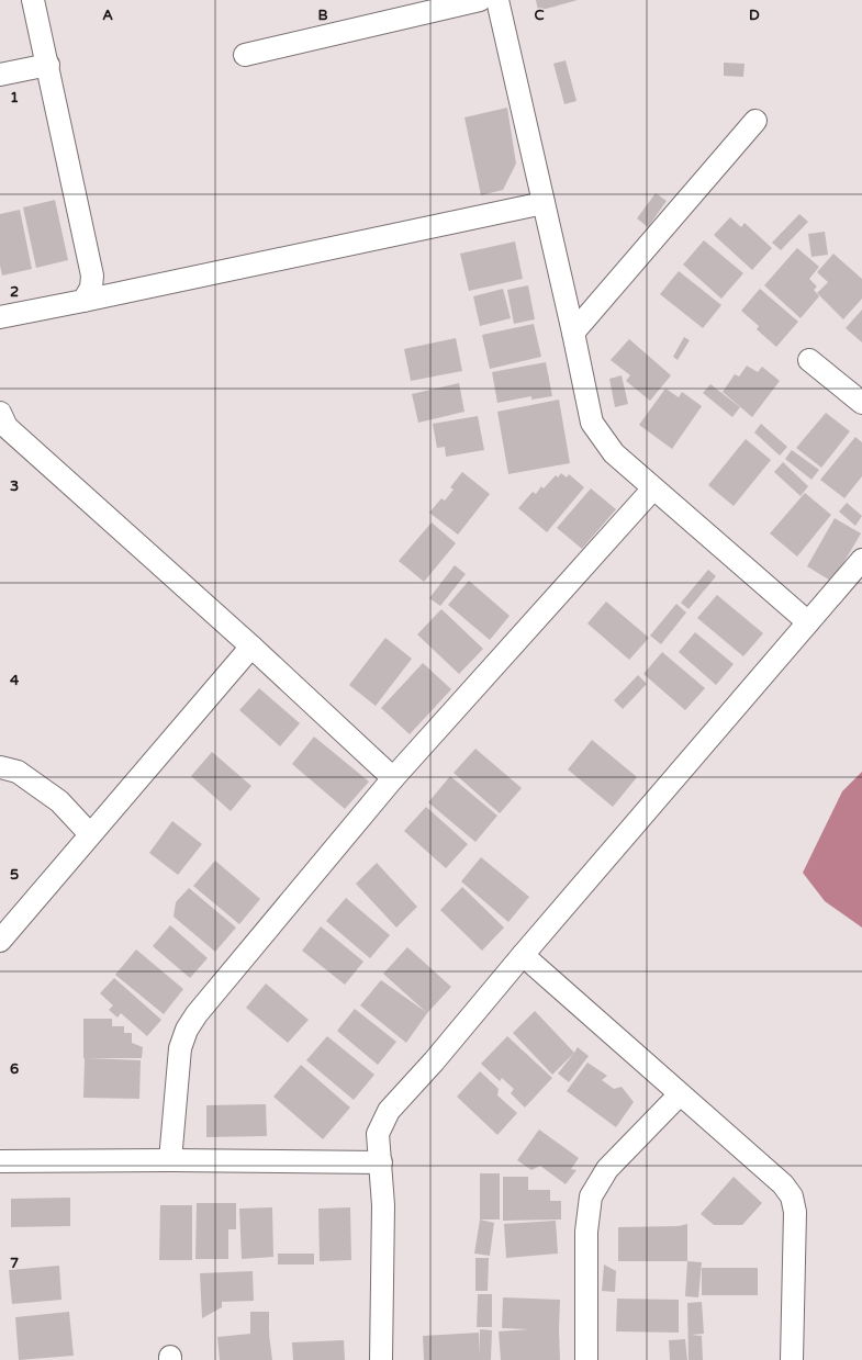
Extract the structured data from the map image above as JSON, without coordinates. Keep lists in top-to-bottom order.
{
  "grid": {
    "columns": [
      "A",
      "B",
      "C",
      "D"
    ],
    "rows": [
      "1",
      "2",
      "3",
      "4",
      "5",
      "6",
      "7"
    ]
  }
}
